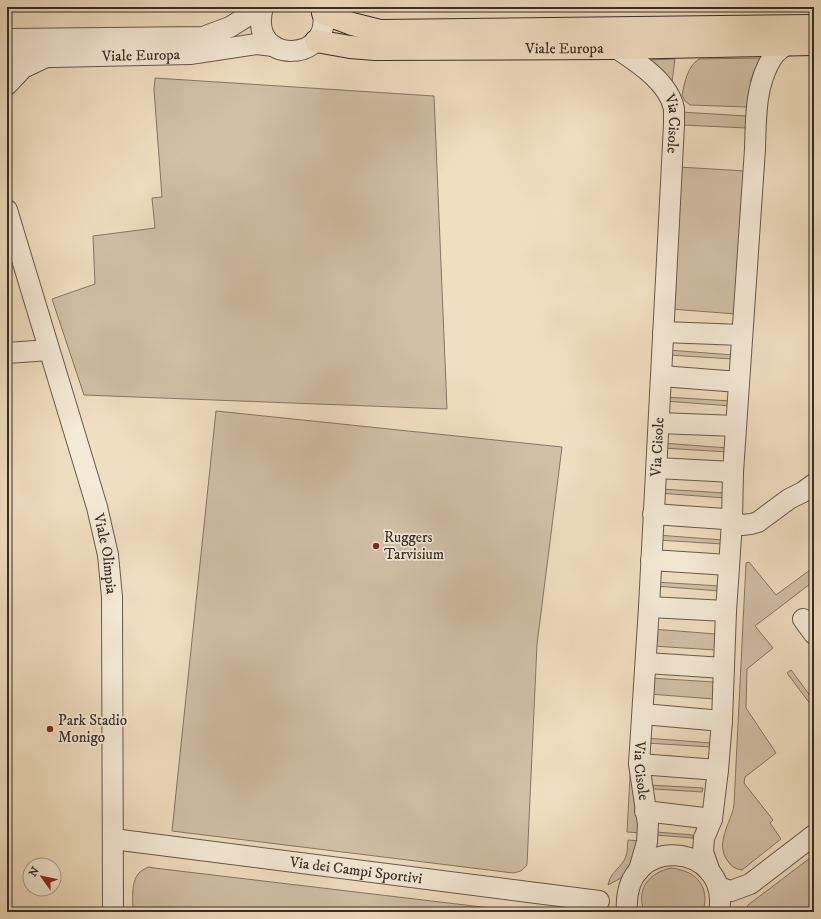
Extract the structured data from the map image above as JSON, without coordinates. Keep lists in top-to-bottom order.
{
  "streets": {
    "main road": ["Viale Europa"],
    "street": ["Via Cisole", "Viale Olimpia", "Via dei Campi Sportivi"]
  },
  "crossings": [
    ["Viale Europa", "Via Cisole"],
    ["Via Cisole", "Via dei Campi Sportivi"],
    ["Viale Olimpia", "Via dei Campi Sportivi"]
  ],
  "places": ["Ruggers Tarvisium", "Park Stadio Monigo"],
  "north": "top left"
}
